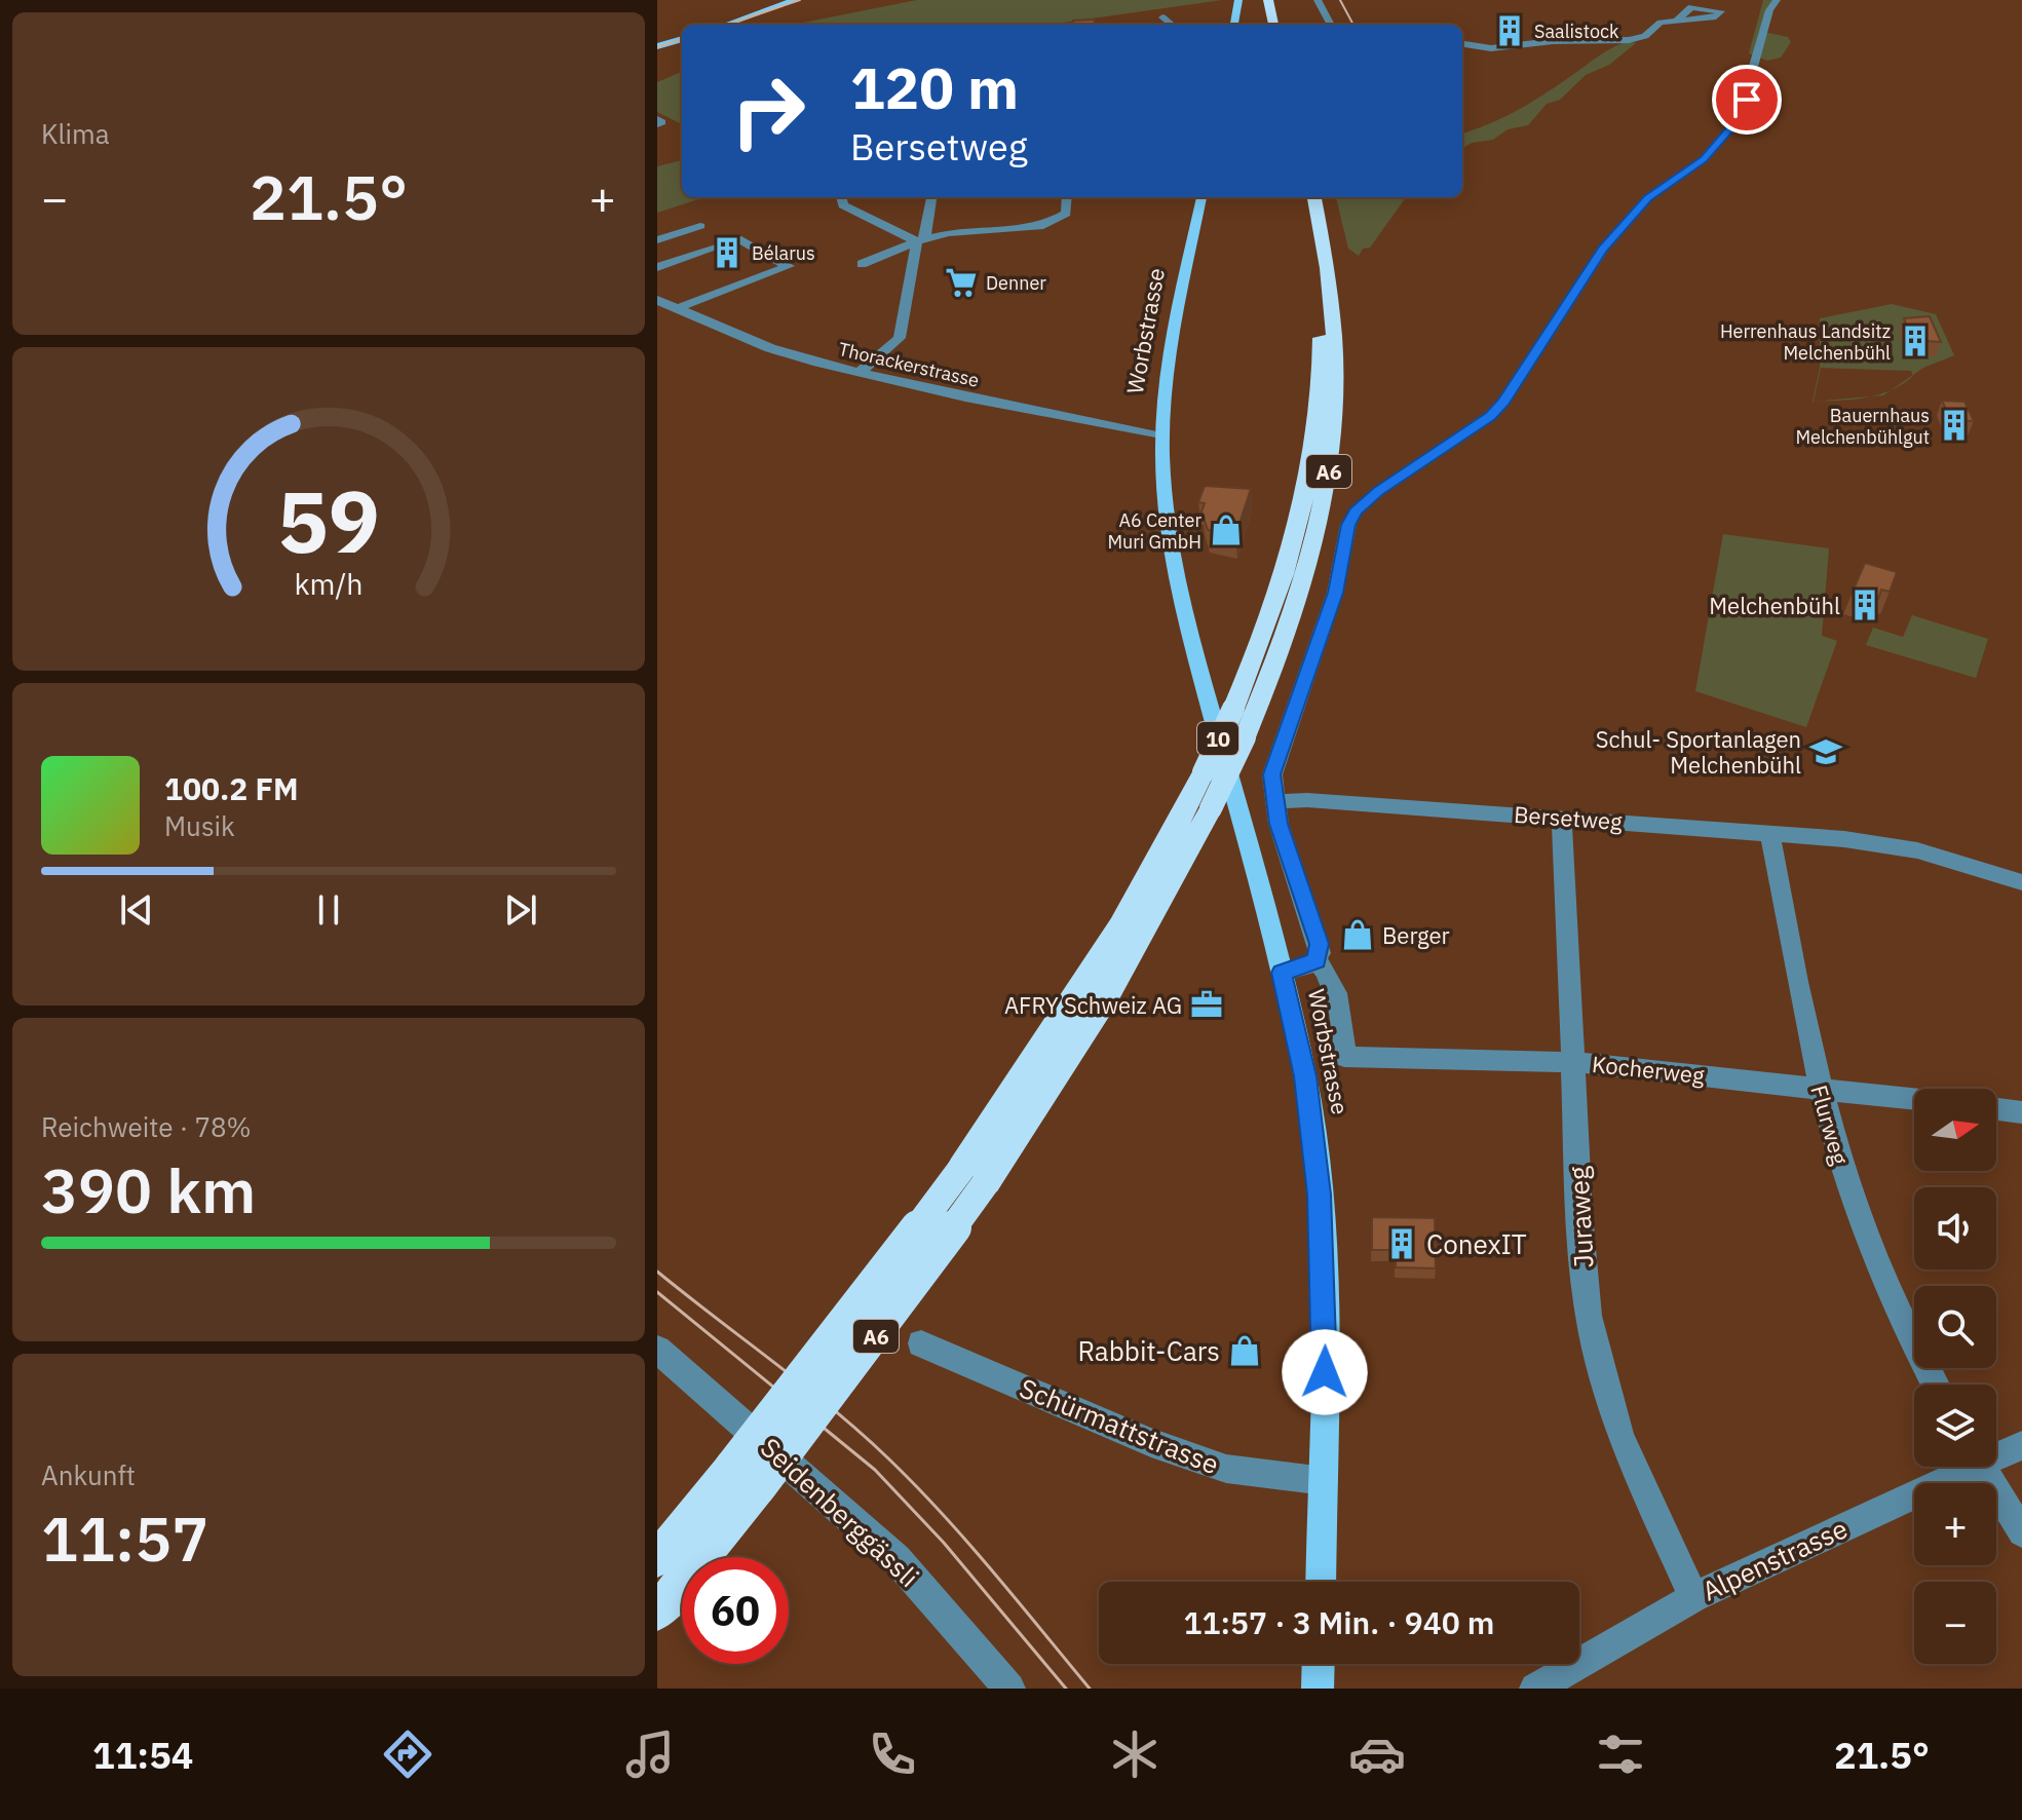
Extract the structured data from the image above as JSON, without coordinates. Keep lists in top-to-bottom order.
{
  "streets": {
    "highway": ["A6"],
    "main road": ["Worbstrasse", "10"],
    "street": [
      "Thorackerstrasse",
      "Bersetweg",
      "Kocherweg",
      "Flurweg",
      "Juraweg",
      "Schürmattstrasse",
      "Seidenberggässli",
      "Alpenstrasse"
    ]
  },
  "crossings": [
    ["Worbstrasse", "Thorackerstrasse"],
    ["Worbstrasse", "Schürmattstrasse"],
    ["Bersetweg", "Flurweg"],
    ["Bersetweg", "Juraweg"],
    ["Kocherweg", "Flurweg"],
    ["Kocherweg", "Juraweg"],
    ["Juraweg", "Alpenstrasse"]
  ],
  "places": {
    "building": [
      "Saalistock",
      "Bélarus",
      "Herrenhaus Landsitz Melchenbühl",
      "Bauernhaus Melchenbühlgut",
      "Melchenbühl",
      "ConexIT"
    ],
    "supermarket": ["Denner"],
    "shop": ["A6 Center Muri GmbH", "Berger", "Rabbit-Cars"],
    "school or university": ["Schul- Sportanlagen Melchenbühl"],
    "office": ["AFRY Schweiz AG"]
  },
  "north": "right",
  "page": {
    "tile": [
      "Klima",
      ["Reichweite · 78%", "390 km"],
      ["Ankunft", "11:57"]
    ],
    "turn": ["120 m", "Bersetweg"],
    "heat": ["−", "21.5°", "+"],
    "song": ["100.2 FM", "Musik"],
    "map_buttons": ["+", "−"],
    "limit": "60",
    "trip": "11:57 · 3 Min. · 940 m",
    "tabs": ["11:54", "21.5°"],
    "gauge": ["59", "km/h"]
  }
}
